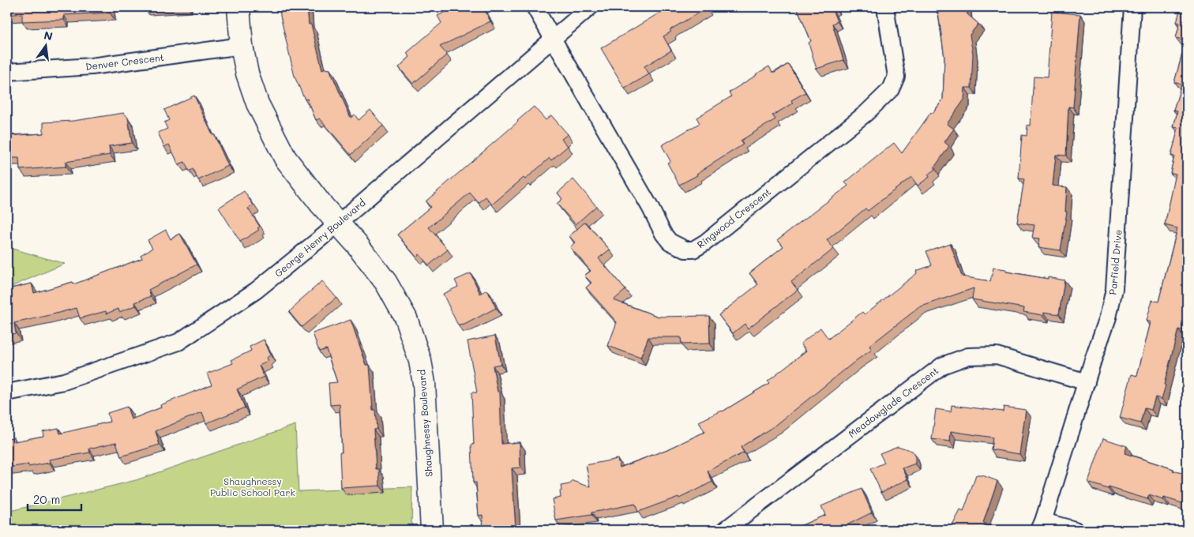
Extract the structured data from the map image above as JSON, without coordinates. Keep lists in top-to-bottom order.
{
  "streets": {
    "street": [
      "Denver Crescent",
      "Ringwood Crescent",
      "George Henry Boulevard",
      "Parfield Drive",
      "Meadowglade Crescent",
      "Shaughnessy Boulevard"
    ]
  },
  "crossings": [
    ["Denver Crescent", "Shaughnessy Boulevard"],
    ["Ringwood Crescent", "George Henry Boulevard"],
    ["George Henry Boulevard", "Shaughnessy Boulevard"],
    ["Parfield Drive", "Meadowglade Crescent"]
  ],
  "parks": ["Shaughnessy Public School Park"],
  "scale_bar": "20 m",
  "north": "top"
}
